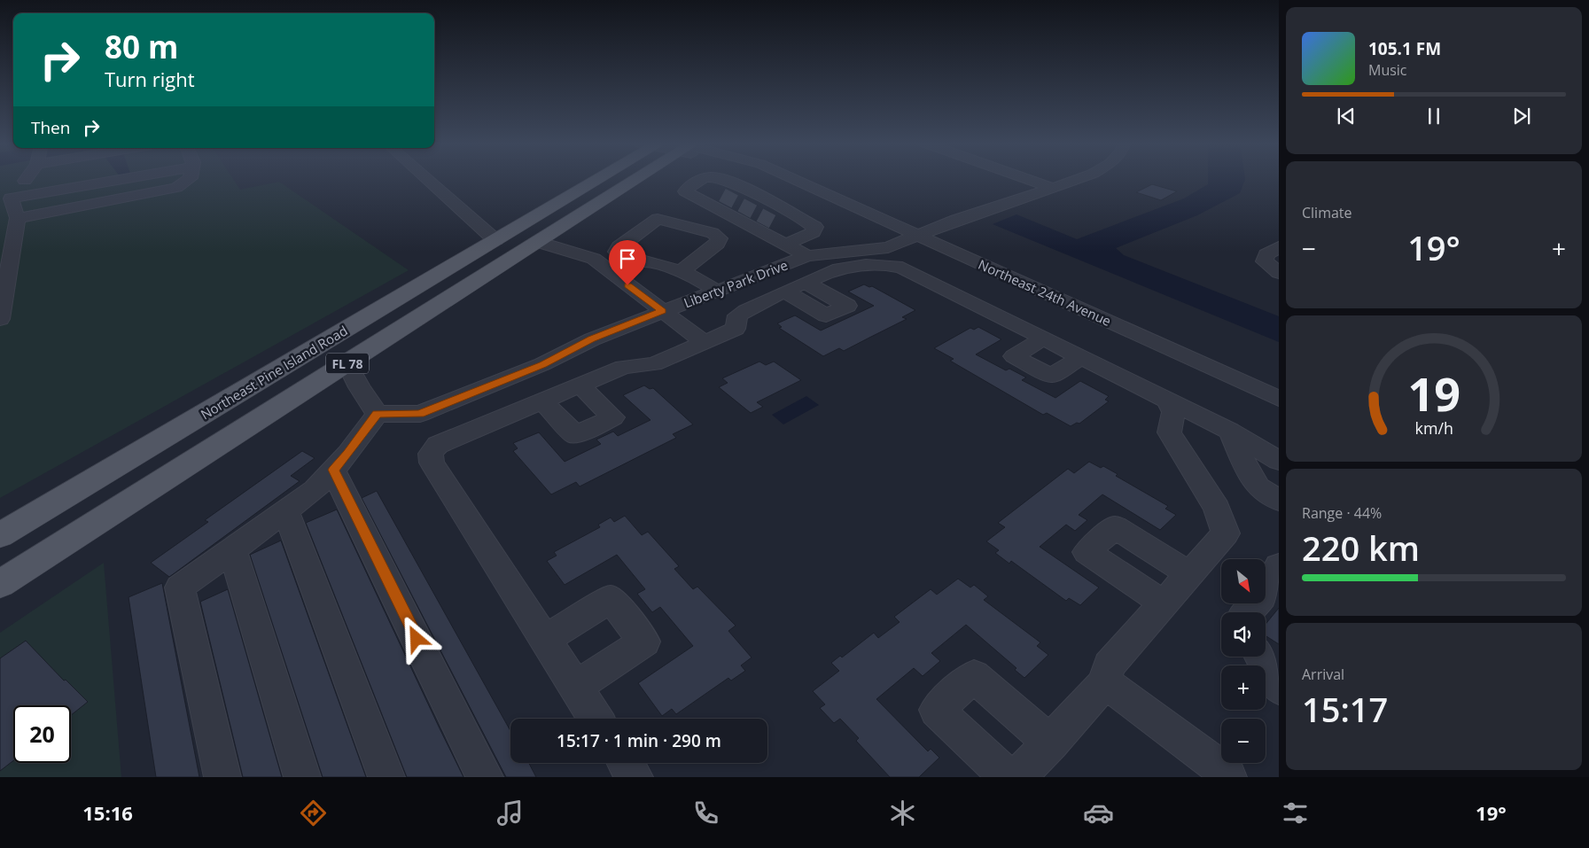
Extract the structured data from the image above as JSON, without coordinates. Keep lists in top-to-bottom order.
{
  "streets": {
    "main road": ["FL 78", "Northeast Pine Island Road"],
    "street": ["Liberty Park Drive", "Northeast 24th Avenue"]
  },
  "crossings": [
    ["Liberty Park Drive", "Northeast 24th Avenue"],
    ["FL 78", "Northeast Pine Island Road"]
  ],
  "north": "bottom right",
  "page": {
    "turn": ["80 m", "Turn right"],
    "song": ["105.1 FM", "Music"],
    "then": "Then",
    "tile": [
      "Climate",
      ["Range · 44%", "220 km"],
      ["Arrival", "15:17"]
    ],
    "heat": ["−", "19°", "+"],
    "map_buttons": ["+", "−"],
    "limit": "20",
    "trip": "15:17 · 1 min · 290 m",
    "tabs": ["15:16", "19°"],
    "gauge": ["19", "km/h"]
  }
}
